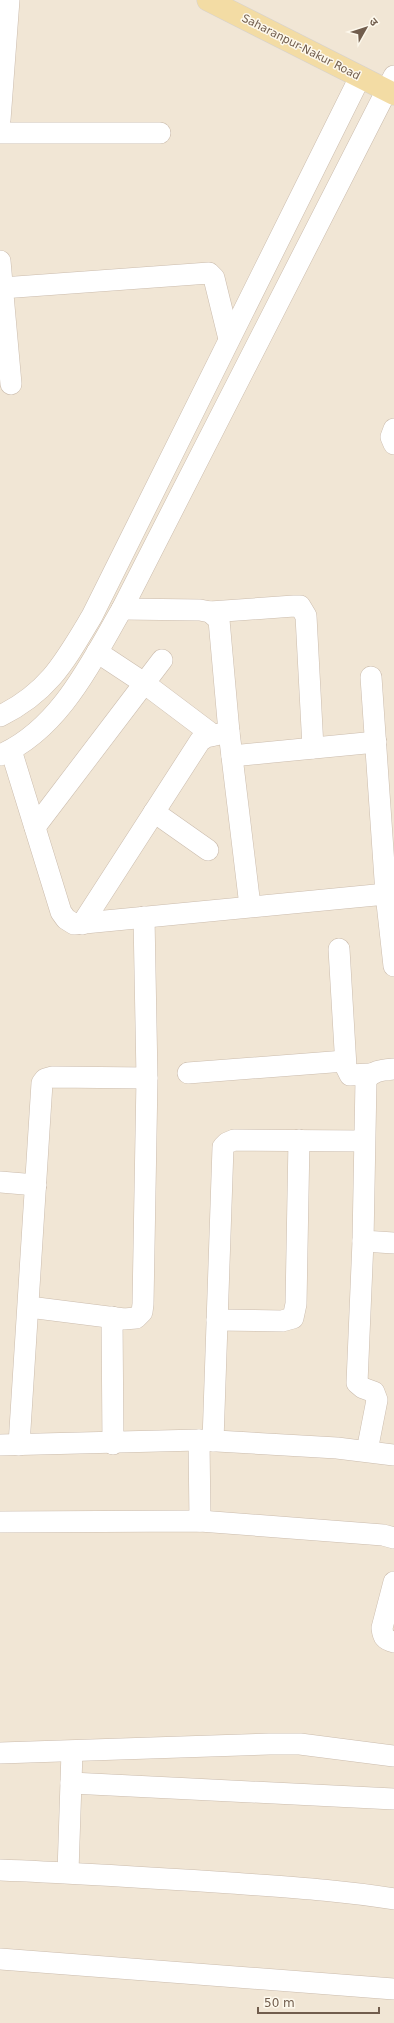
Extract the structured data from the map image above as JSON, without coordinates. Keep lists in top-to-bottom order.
{
  "streets": {
    "main road": ["Saharanpur-Nakur Road"]
  },
  "scale_bar": "50 m",
  "north": "top right"
}
